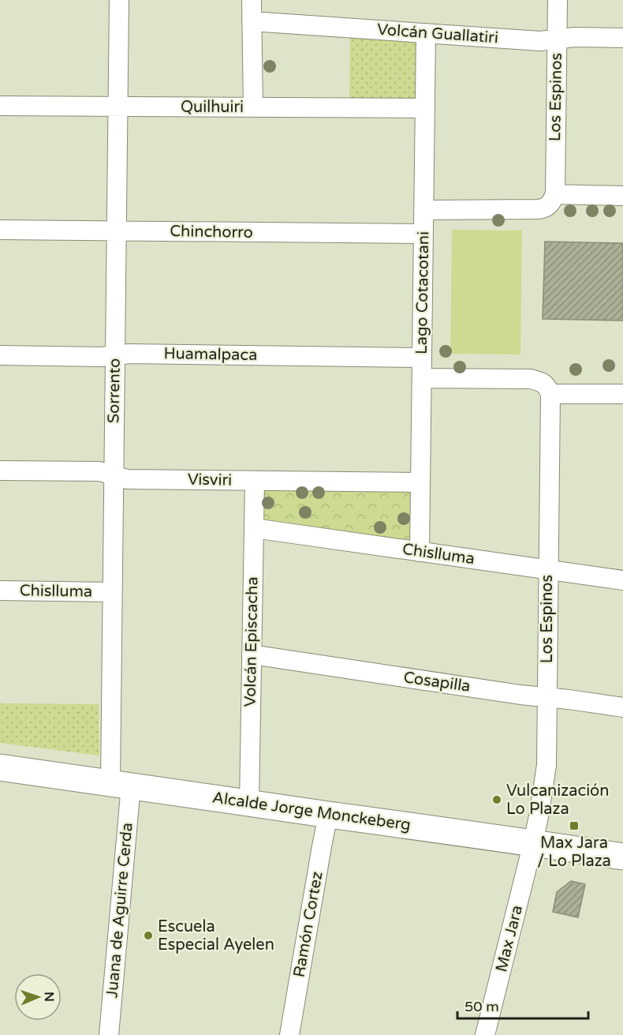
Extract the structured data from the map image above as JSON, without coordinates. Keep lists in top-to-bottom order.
{
  "streets": {
    "main road": ["Alcalde Jorge Monckeberg"],
    "street": [
      "Volcán Guallatiri",
      "Los Espinos",
      "Quilhuiri",
      "Chinchorro",
      "Lago Cotacotani",
      "Huamalpaca",
      "Sorrento",
      "Visviri",
      "Chislluma",
      "Volcán Episcacha",
      "Cosapilla",
      "Juana de Aguirre Cerda",
      "Ramón Cortez",
      "Max Jara"
    ]
  },
  "crossings": [
    ["Volcán Guallatiri", "Los Espinos"],
    ["Volcán Guallatiri", "Lago Cotacotani"],
    ["Los Espinos", "Chislluma"],
    ["Los Espinos", "Cosapilla"],
    ["Los Espinos", "Alcalde Jorge Monckeberg"],
    ["Los Espinos", "Max Jara"],
    ["Quilhuiri", "Lago Cotacotani"],
    ["Quilhuiri", "Sorrento"],
    ["Chinchorro", "Lago Cotacotani"],
    ["Chinchorro", "Sorrento"],
    ["Lago Cotacotani", "Huamalpaca"],
    ["Lago Cotacotani", "Visviri"],
    ["Lago Cotacotani", "Chislluma"],
    ["Huamalpaca", "Sorrento"],
    ["Sorrento", "Visviri"],
    ["Sorrento", "Chislluma"],
    ["Sorrento", "Alcalde Jorge Monckeberg"],
    ["Sorrento", "Juana de Aguirre Cerda"],
    ["Visviri", "Volcán Episcacha"],
    ["Chislluma", "Volcán Episcacha"],
    ["Volcán Episcacha", "Cosapilla"],
    ["Volcán Episcacha", "Alcalde Jorge Monckeberg"],
    ["Alcalde Jorge Monckeberg", "Juana de Aguirre Cerda"],
    ["Alcalde Jorge Monckeberg", "Ramón Cortez"],
    ["Alcalde Jorge Monckeberg", "Max Jara"]
  ],
  "places": {
    "other": ["Vulcanización Lo Plaza", "Escuela Especial Ayelen"],
    "transit": ["Max Jara / Lo Plaza"]
  },
  "scale_bar": "50 m",
  "north": "right"
}
